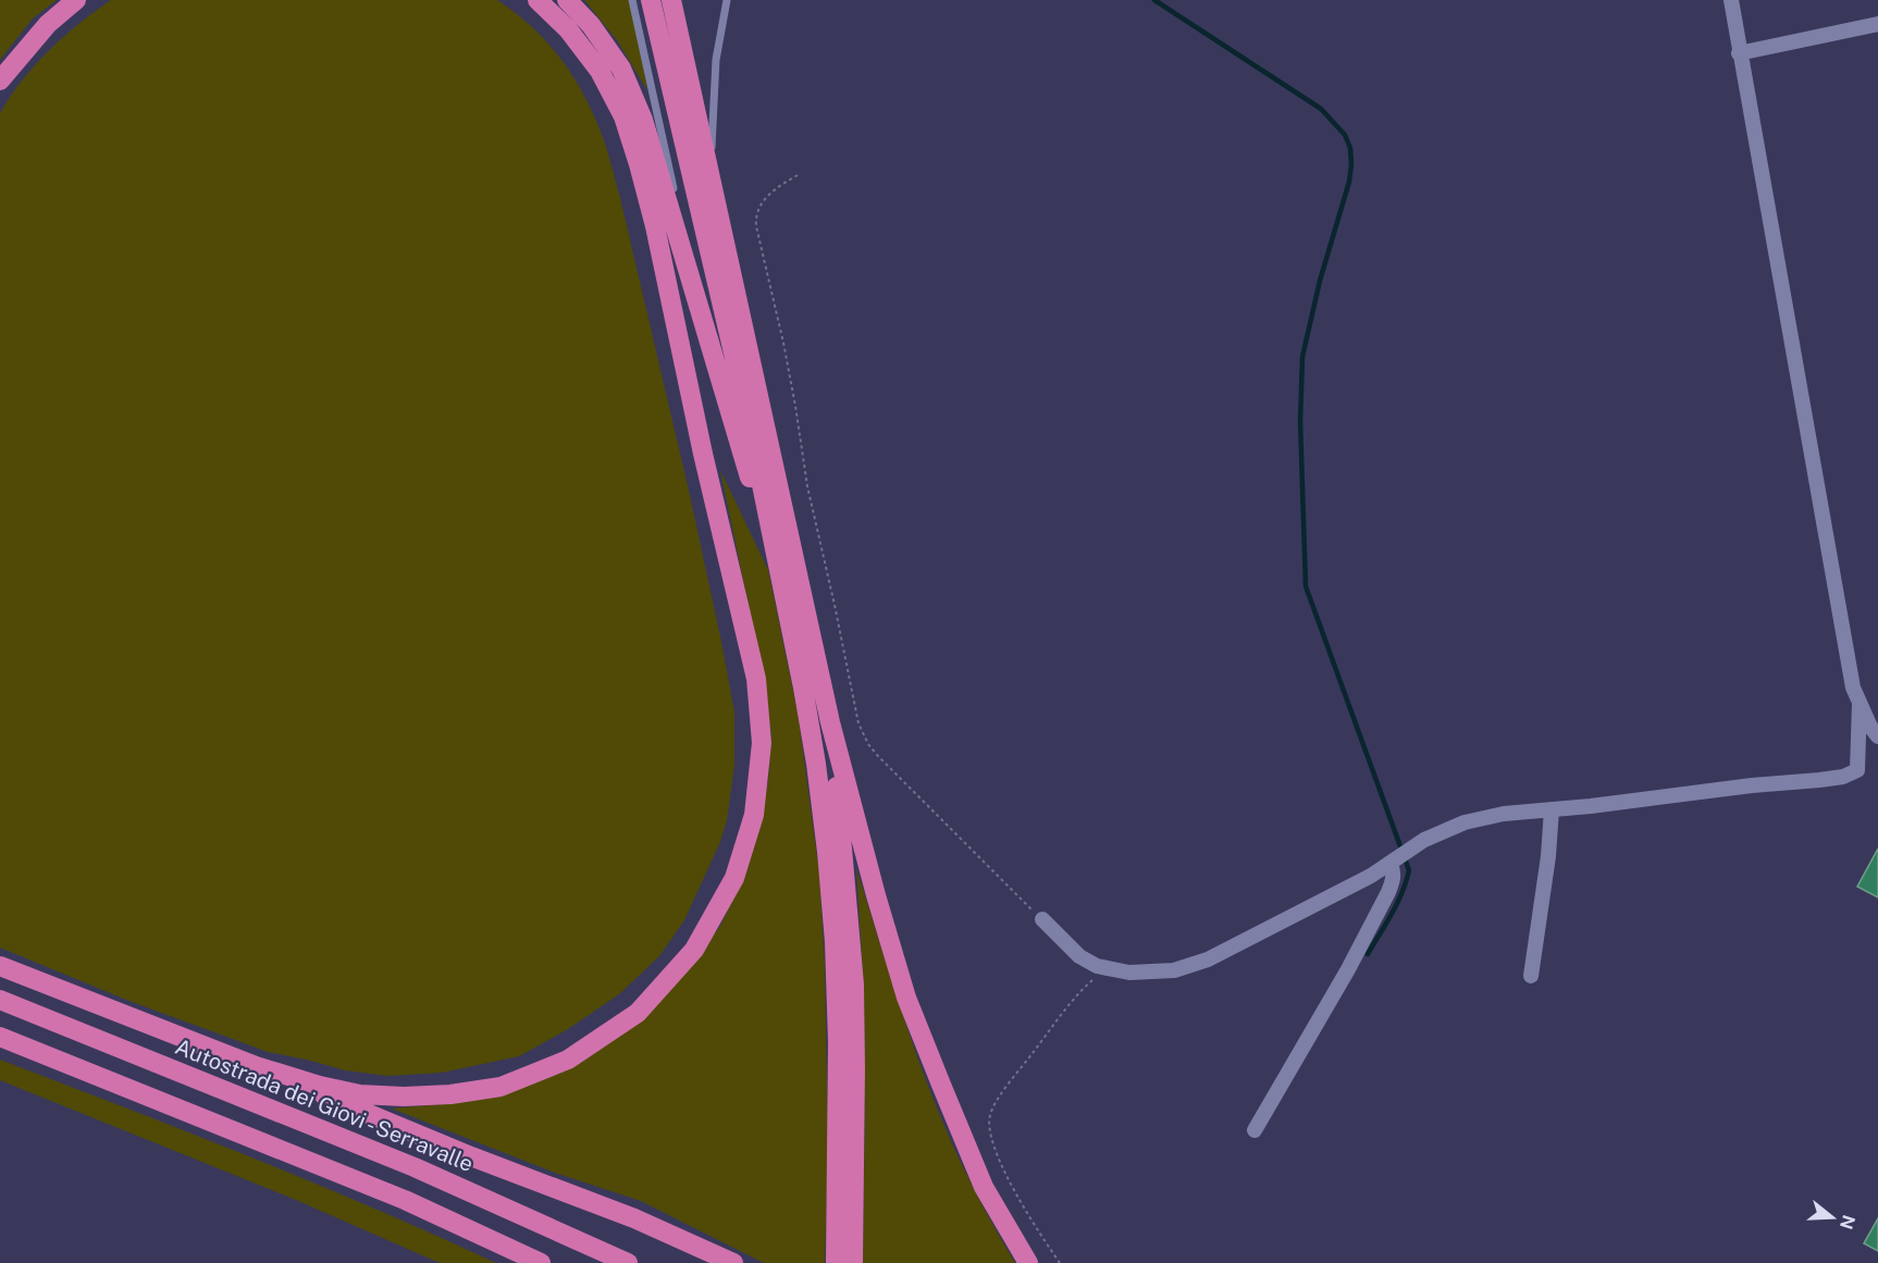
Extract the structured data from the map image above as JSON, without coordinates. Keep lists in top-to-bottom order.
{
  "streets": {
    "highway": ["Autostrada dei Giovi - Serravalle"]
  },
  "north": "right"
}
